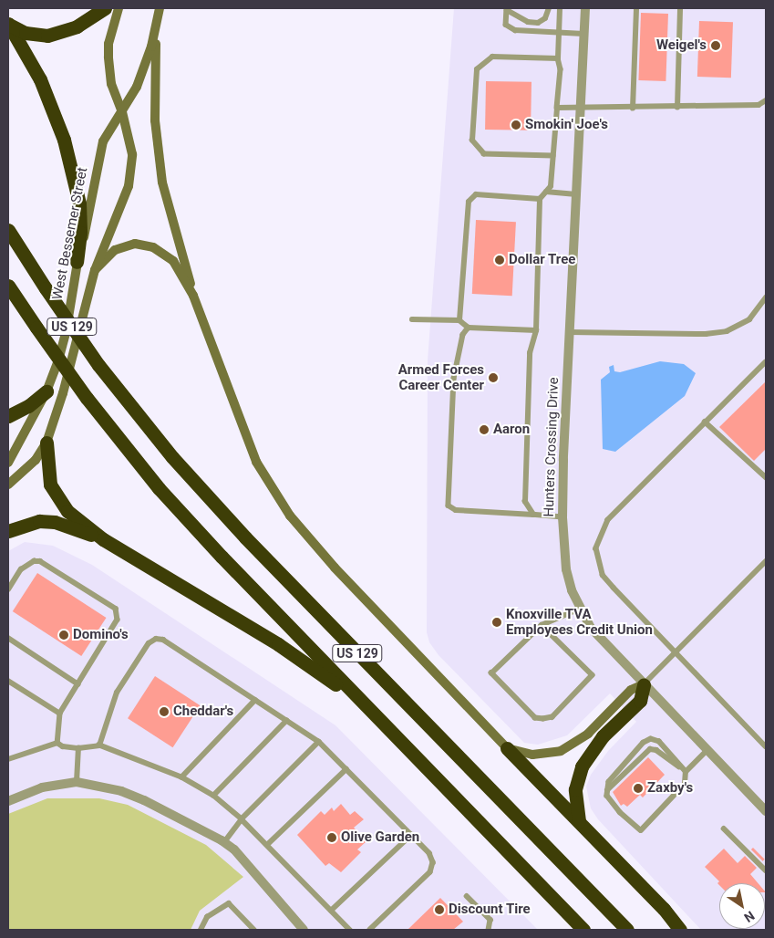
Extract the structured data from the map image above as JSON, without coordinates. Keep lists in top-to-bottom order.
{
  "streets": {
    "highway": ["US 129"],
    "main road": ["West Bessemer Street"],
    "street": ["Hunters Crossing Drive"]
  },
  "places": [
    "Weigel's",
    "Smokin' Joe's",
    "Dollar Tree",
    "Armed Forces Career Center",
    "Aaron",
    "Knoxville TVA Employees Credit Union",
    "Domino's",
    "Cheddar's",
    "Zaxby's",
    "Olive Garden",
    "Discount Tire"
  ],
  "north": "bottom right"
}
